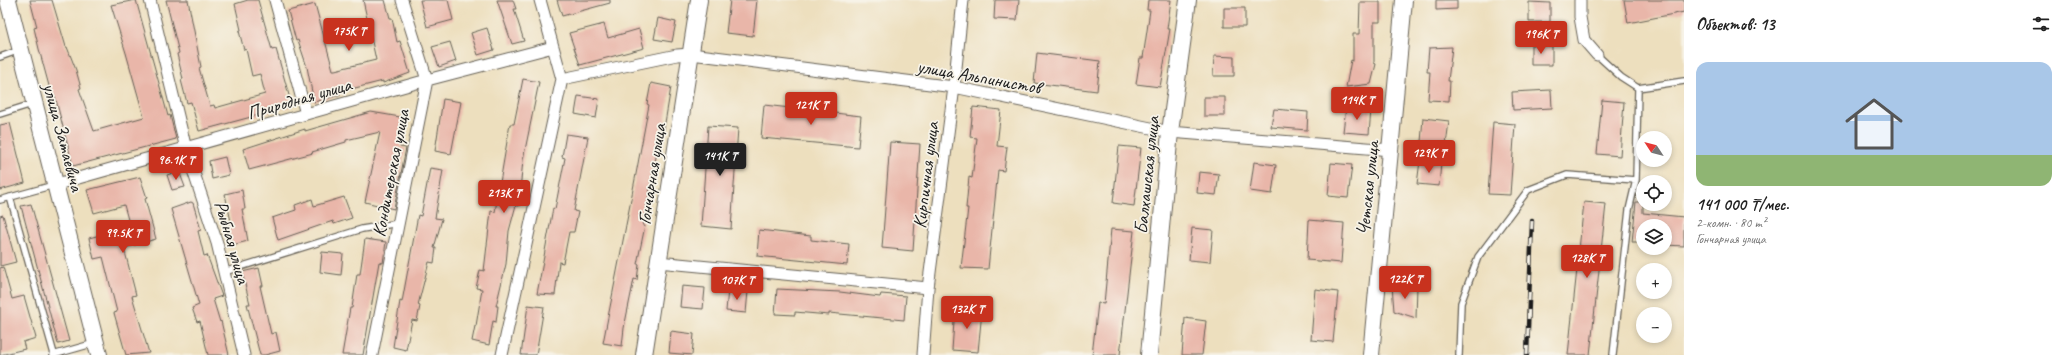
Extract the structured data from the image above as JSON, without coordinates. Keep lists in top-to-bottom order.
{
  "streets": {
    "street": [
      "улица Альпинистов",
      "Природная улица",
      "улица Затаевича",
      "Кондитерская улица",
      "Гончарная улица",
      "Кирпичная улица",
      "Балхашская улица",
      "Четская улица",
      "Рыбная улица"
    ]
  },
  "crossings": [
    ["улица Альпинистов", "Гончарная улица"],
    ["улица Альпинистов", "Кирпичная улица"],
    ["улица Альпинистов", "Балхашская улица"],
    ["улица Альпинистов", "Четская улица"],
    ["Природная улица", "улица Затаевича"],
    ["Природная улица", "Кондитерская улица"],
    ["Природная улица", "Рыбная улица"]
  ],
  "north": "top left",
  "page": {
    "heading": "Объектов: 13",
    "price": [
      "175K ₸",
      "196K ₸",
      "114K ₸",
      "121K ₸",
      "129K ₸",
      "141K ₸",
      "96.1K ₸",
      "213K ₸",
      "99.5K ₸",
      "128K ₸",
      "122K ₸",
      "107K ₸",
      "132K ₸"
    ],
    "list": [
      {
        "name": "141 000 ₸/мес.",
        "note": "2-комн. · 80 m² · Гончарная улица"
      }
    ],
    "map_buttons": ["+", "−"]
  }
}
